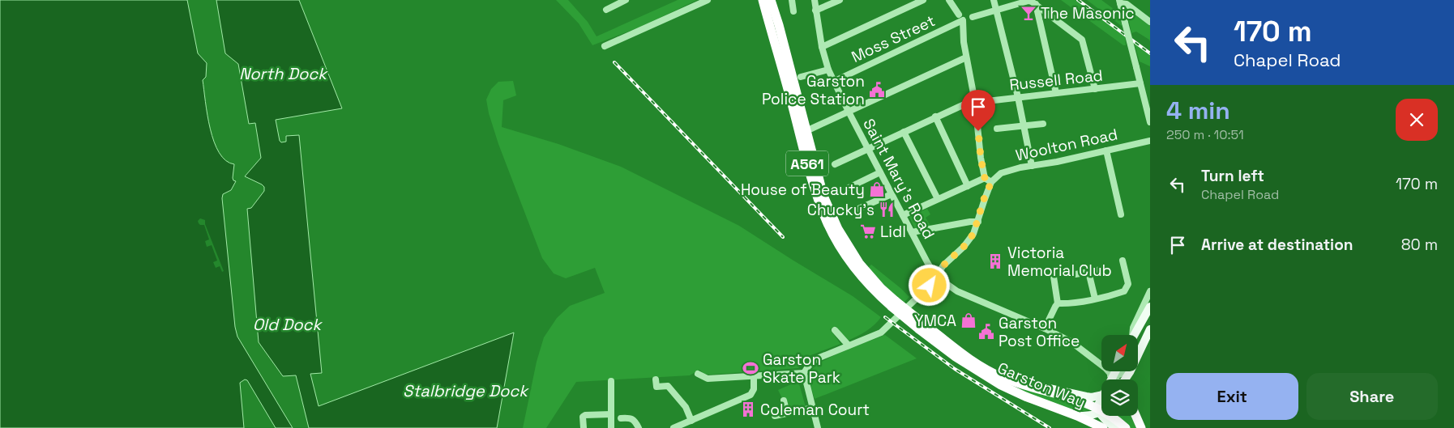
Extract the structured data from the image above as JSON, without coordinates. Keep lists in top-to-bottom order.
{
  "streets": {
    "highway": ["A561", "Garston Way"],
    "street": [
      "Moss Street",
      "Russell Road",
      "Woolton Road",
      "Saint Mary's Road"
    ]
  },
  "crossings": [
    ["Moss Street", "Saint Mary's Road"],
    ["Russell Road", "Saint Mary's Road"],
    ["A561", "Garston Way"]
  ],
  "water": ["North Dock", "Old Dock", "Stalbridge Dock"],
  "places": {
    "bar": ["The Masonic"],
    "public building": ["Garston Police Station", "Garston Post Office"],
    "shop": ["House of Beauty", "YMCA"],
    "restaurant": ["Chucky's"],
    "supermarket": ["Lidl"],
    "building": ["Victoria Memorial Club", "Coleman Court"],
    "sports": ["Garston Skate Park"]
  },
  "north": "top right",
  "page": {
    "turn": ["170 m", "Chapel Road"],
    "heading": ["4 min", "250 m · 10:51"],
    "list": [
      {
        "name": "Turn left",
        "note": "Chapel Road",
        "value": "170 m"
      },
      {
        "name": "Arrive at destination",
        "value": "80 m"
      }
    ],
    "buttons": ["Exit", "Share"]
  }
}
